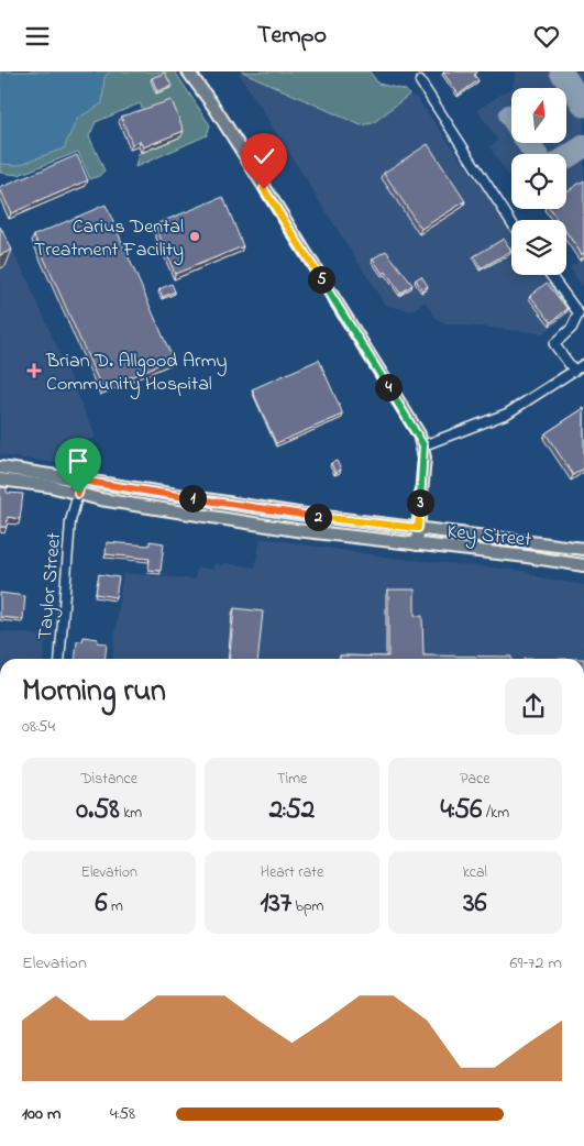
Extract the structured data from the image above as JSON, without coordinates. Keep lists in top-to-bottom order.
{
  "streets": {
    "main road": ["Key Street"],
    "street": ["Taylor Street"]
  },
  "crossings": [
    ["Key Street", "Taylor Street"]
  ],
  "places": {
    "other": ["Carius Dental Treatment Facility"],
    "health": ["Brian D. Allgood Army Community Hospital"]
  },
  "north": "top",
  "page": {
    "header": "Tempo",
    "pins": [
      "5",
      "4",
      "1",
      "3",
      "2"
    ],
    "heading": ["Morning run", "08:54"],
    "stats": [
      ["Distance", "0.58 km"],
      ["Time", "2:52"],
      ["Pace", "4:56 /km"],
      ["Elevation", "6 m"],
      ["Heart rate", "137 bpm"],
      ["kcal", "36"]
    ],
    "chart": ["Elevation", "69–72 m"],
    "list": [
      {
        "name": "100 m",
        "note": "4:58"
      }
    ]
  }
}
